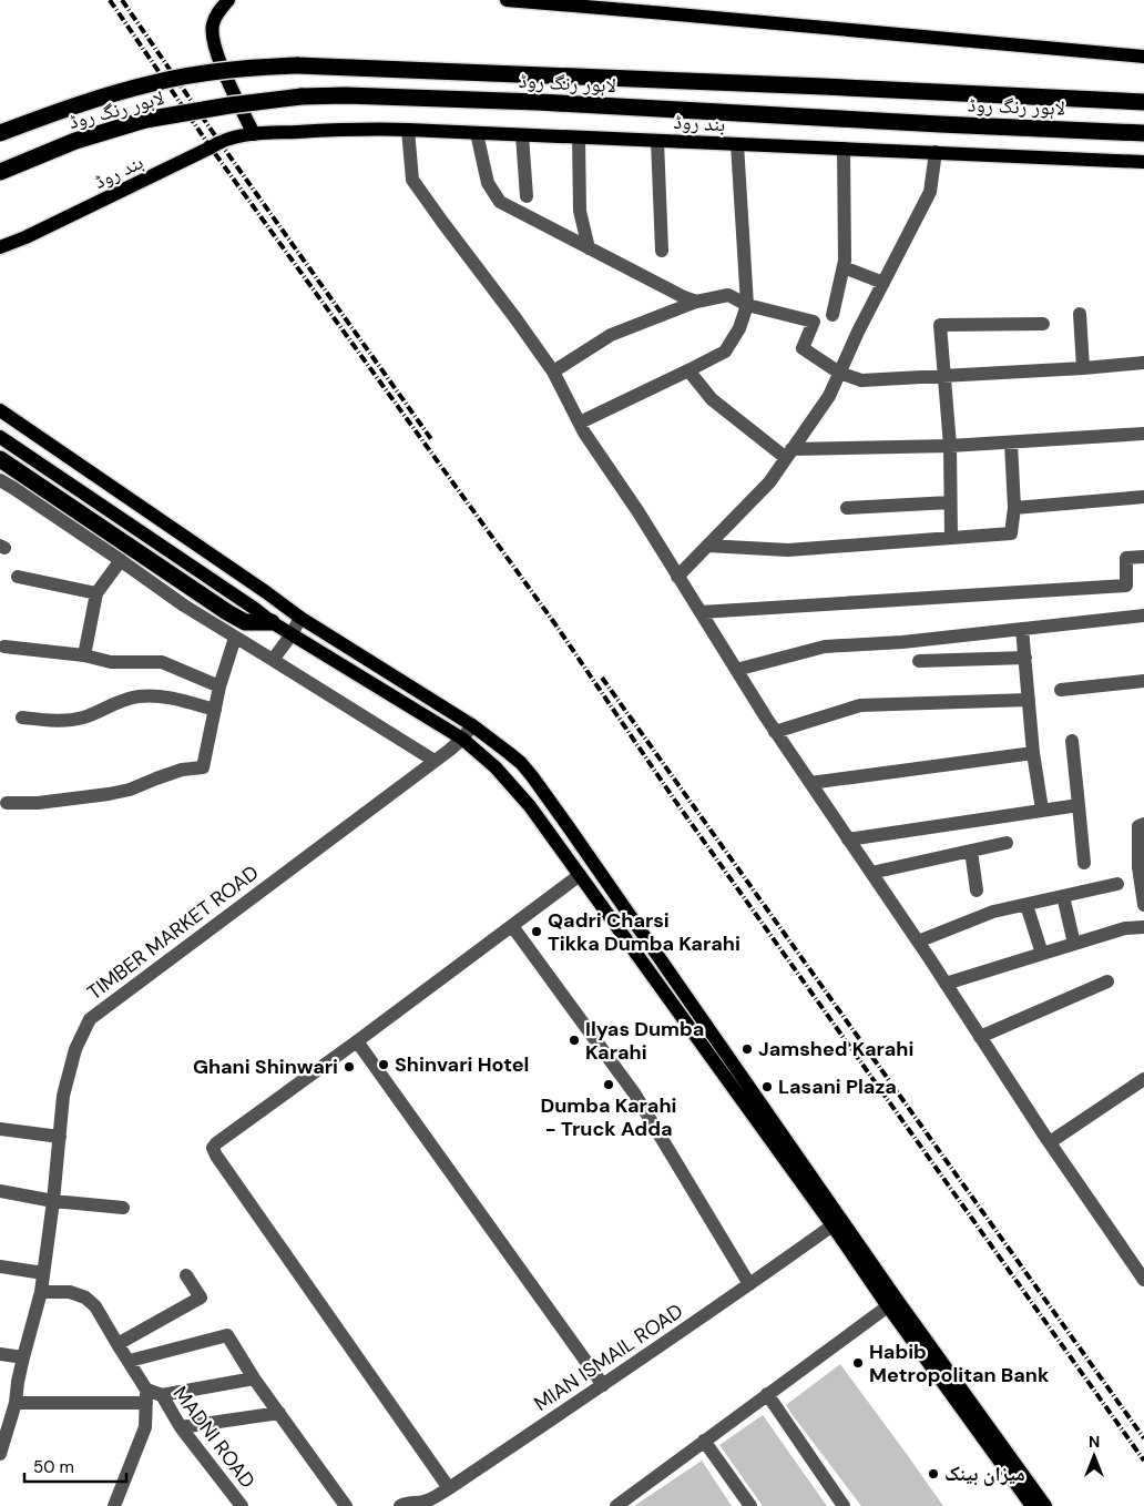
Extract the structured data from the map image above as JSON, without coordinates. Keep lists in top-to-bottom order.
{
  "streets": {
    "highway": ["لاہور رنگ روڈ"],
    "main road": ["بند روڈ"],
    "street": ["TIMBER MARKET ROAD", "MIAN ISMAIL ROAD", "MADNI ROAD"]
  },
  "crossings": [
    ["TIMBER MARKET ROAD", "MADNI ROAD"]
  ],
  "places": [
    "Qadri Charsi Tikka Dumba Karahi",
    "Ilyas Dumba Karahi",
    "Jamshed Karahi",
    "Shinvari Hotel",
    "Ghani Shinwari",
    "Dumba Karahi - Truck Adda",
    "Lasani Plaza",
    "Habib Metropolitan Bank",
    "میزان بینک"
  ],
  "scale_bar": "50 m",
  "north": "top"
}
